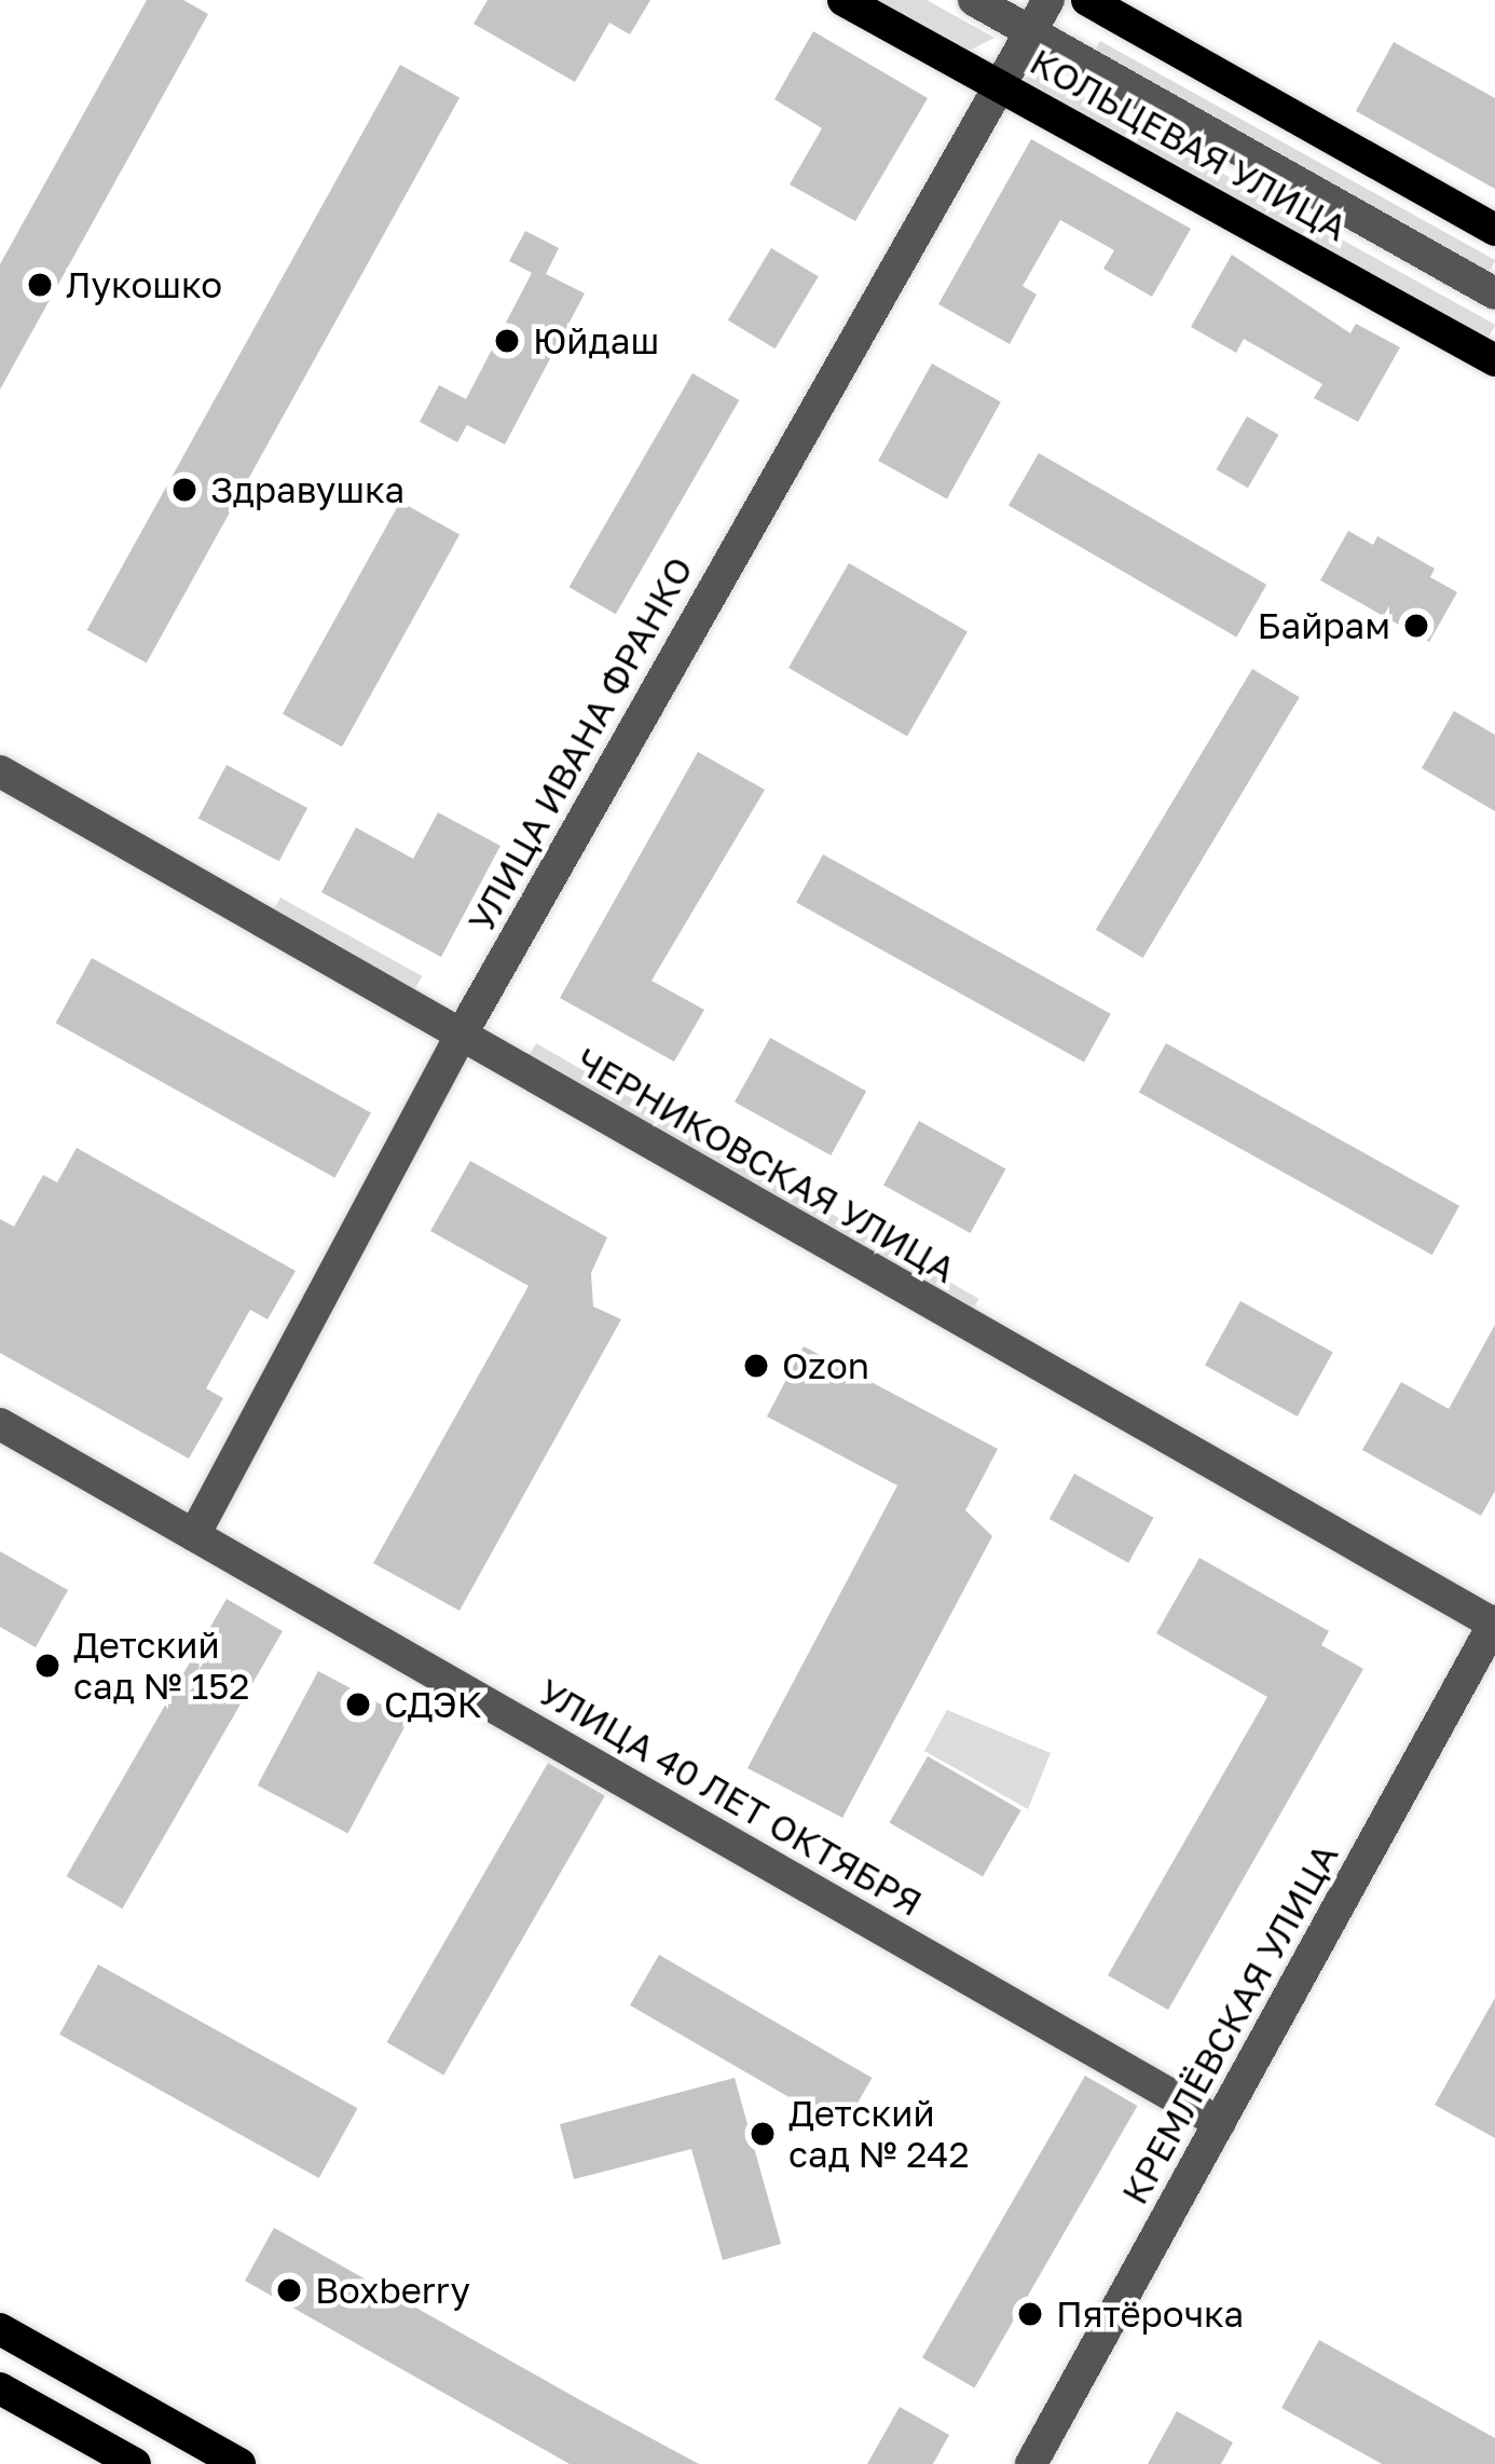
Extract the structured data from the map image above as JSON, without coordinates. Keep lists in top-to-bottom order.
{
  "streets": {
    "main road": ["КОЛЬЦЕВАЯ УЛИЦА"],
    "street": [
      "УЛИЦА ИВАНА ФРАНКО",
      "ЧЕРНИКОВСКАЯ УЛИЦА",
      "УЛИЦА 40 ЛЕТ ОКТЯБРЯ",
      "КРЕМЛЁВСКАЯ УЛИЦА"
    ]
  },
  "crossings": [
    ["КОЛЬЦЕВАЯ УЛИЦА", "УЛИЦА ИВАНА ФРАНКО"],
    ["УЛИЦА ИВАНА ФРАНКО", "ЧЕРНИКОВСКАЯ УЛИЦА"],
    ["УЛИЦА ИВАНА ФРАНКО", "УЛИЦА 40 ЛЕТ ОКТЯБРЯ"],
    ["ЧЕРНИКОВСКАЯ УЛИЦА", "КРЕМЛЁВСКАЯ УЛИЦА"],
    ["УЛИЦА 40 ЛЕТ ОКТЯБРЯ", "КРЕМЛЁВСКАЯ УЛИЦА"]
  ],
  "places": [
    "Лукошко",
    "Юйдаш",
    "Здравушка",
    "Байрам",
    "Ozon",
    "Детский сад № 152",
    "СДЭК",
    "Детский сад № 242",
    "Boxberry",
    "Пятёрочка"
  ]
}
